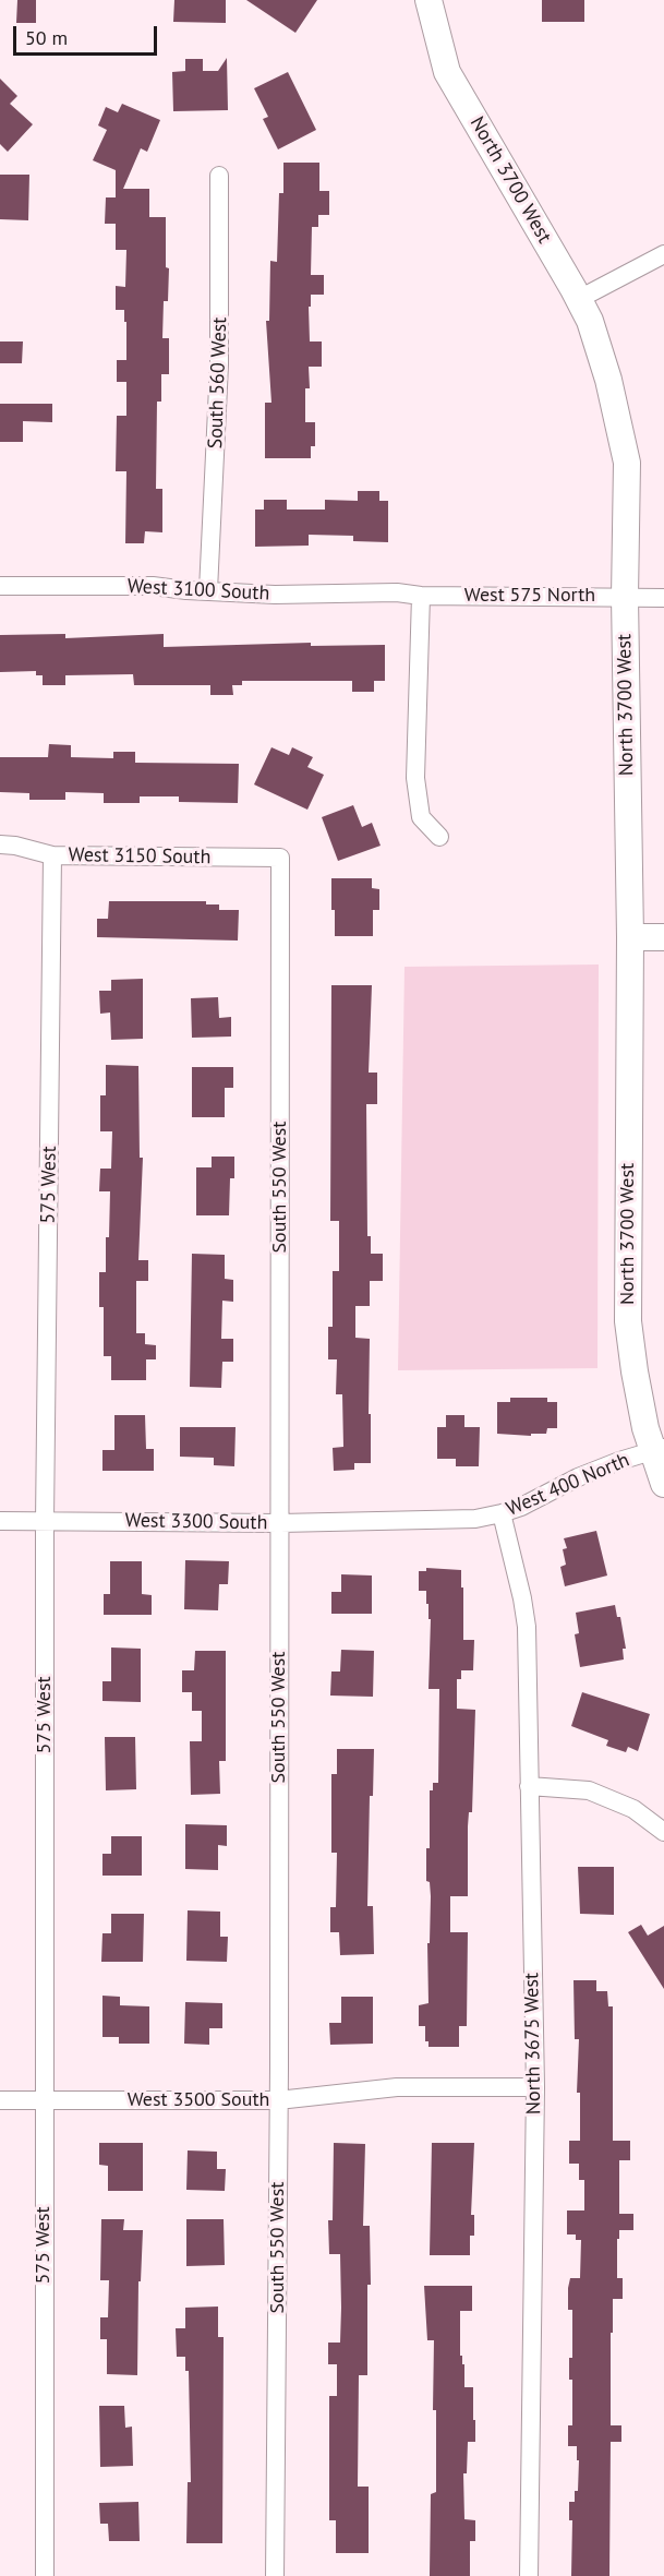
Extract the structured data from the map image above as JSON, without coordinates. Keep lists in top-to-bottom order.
{
  "streets": {
    "street": [
      "North 3700 West",
      "South 560 West",
      "West 3100 South",
      "West 575 North",
      "West 3150 South",
      "575 West",
      "South 550 West",
      "West 400 North",
      "West 3300 South",
      "North 3675 West",
      "West 3500 South"
    ]
  },
  "crossings": [
    ["North 3700 West", "West 575 North"],
    ["North 3700 West", "West 400 North"],
    ["South 560 West", "West 3100 South"],
    ["West 3100 South", "West 575 North"],
    ["West 3150 South", "575 West"],
    ["West 3150 South", "South 550 West"],
    ["575 West", "West 3300 South"],
    ["575 West", "West 3500 South"],
    ["South 550 West", "West 3300 South"],
    ["South 550 West", "West 3500 South"],
    ["West 400 North", "West 3300 South"],
    ["West 400 North", "North 3675 West"],
    ["North 3675 West", "West 3500 South"]
  ],
  "scale_bar": "50 m"
}
